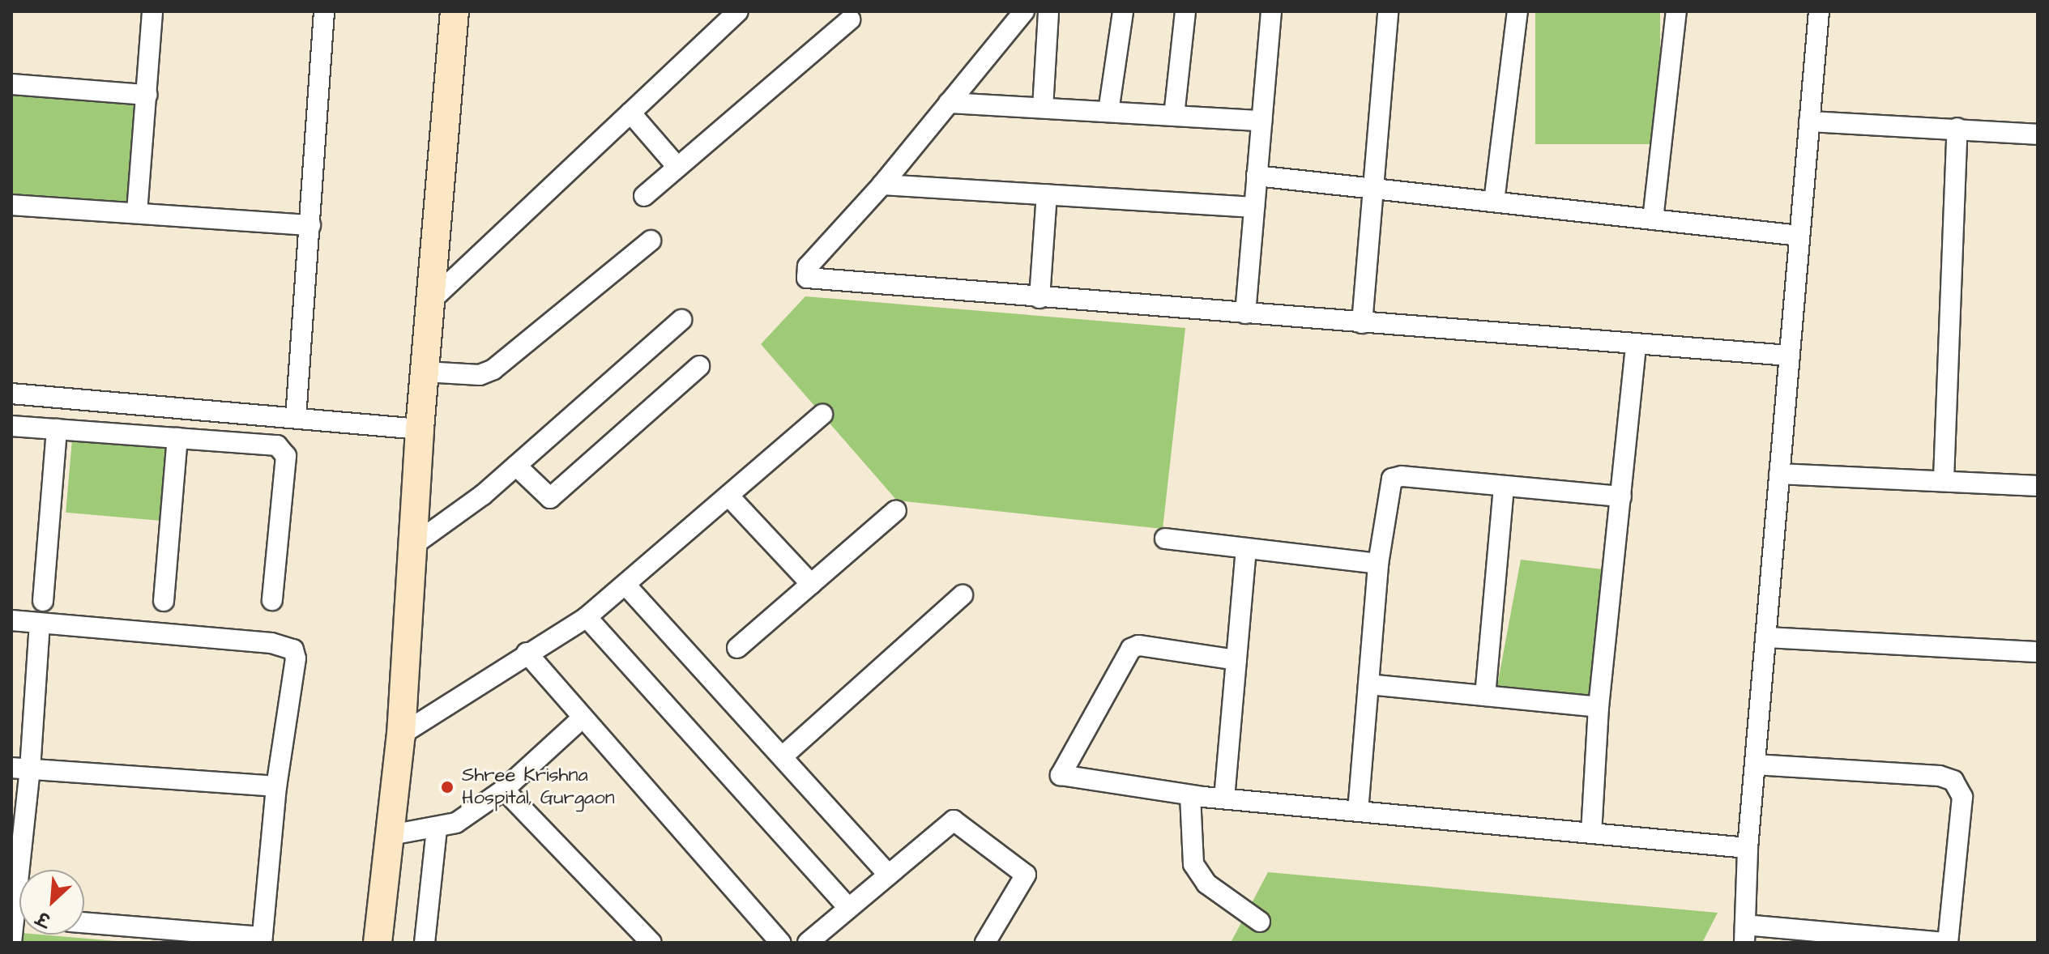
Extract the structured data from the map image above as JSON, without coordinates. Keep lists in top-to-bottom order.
{
  "places": ["Shree Krishna Hospital, Gurgaon"],
  "north": "bottom left"
}
